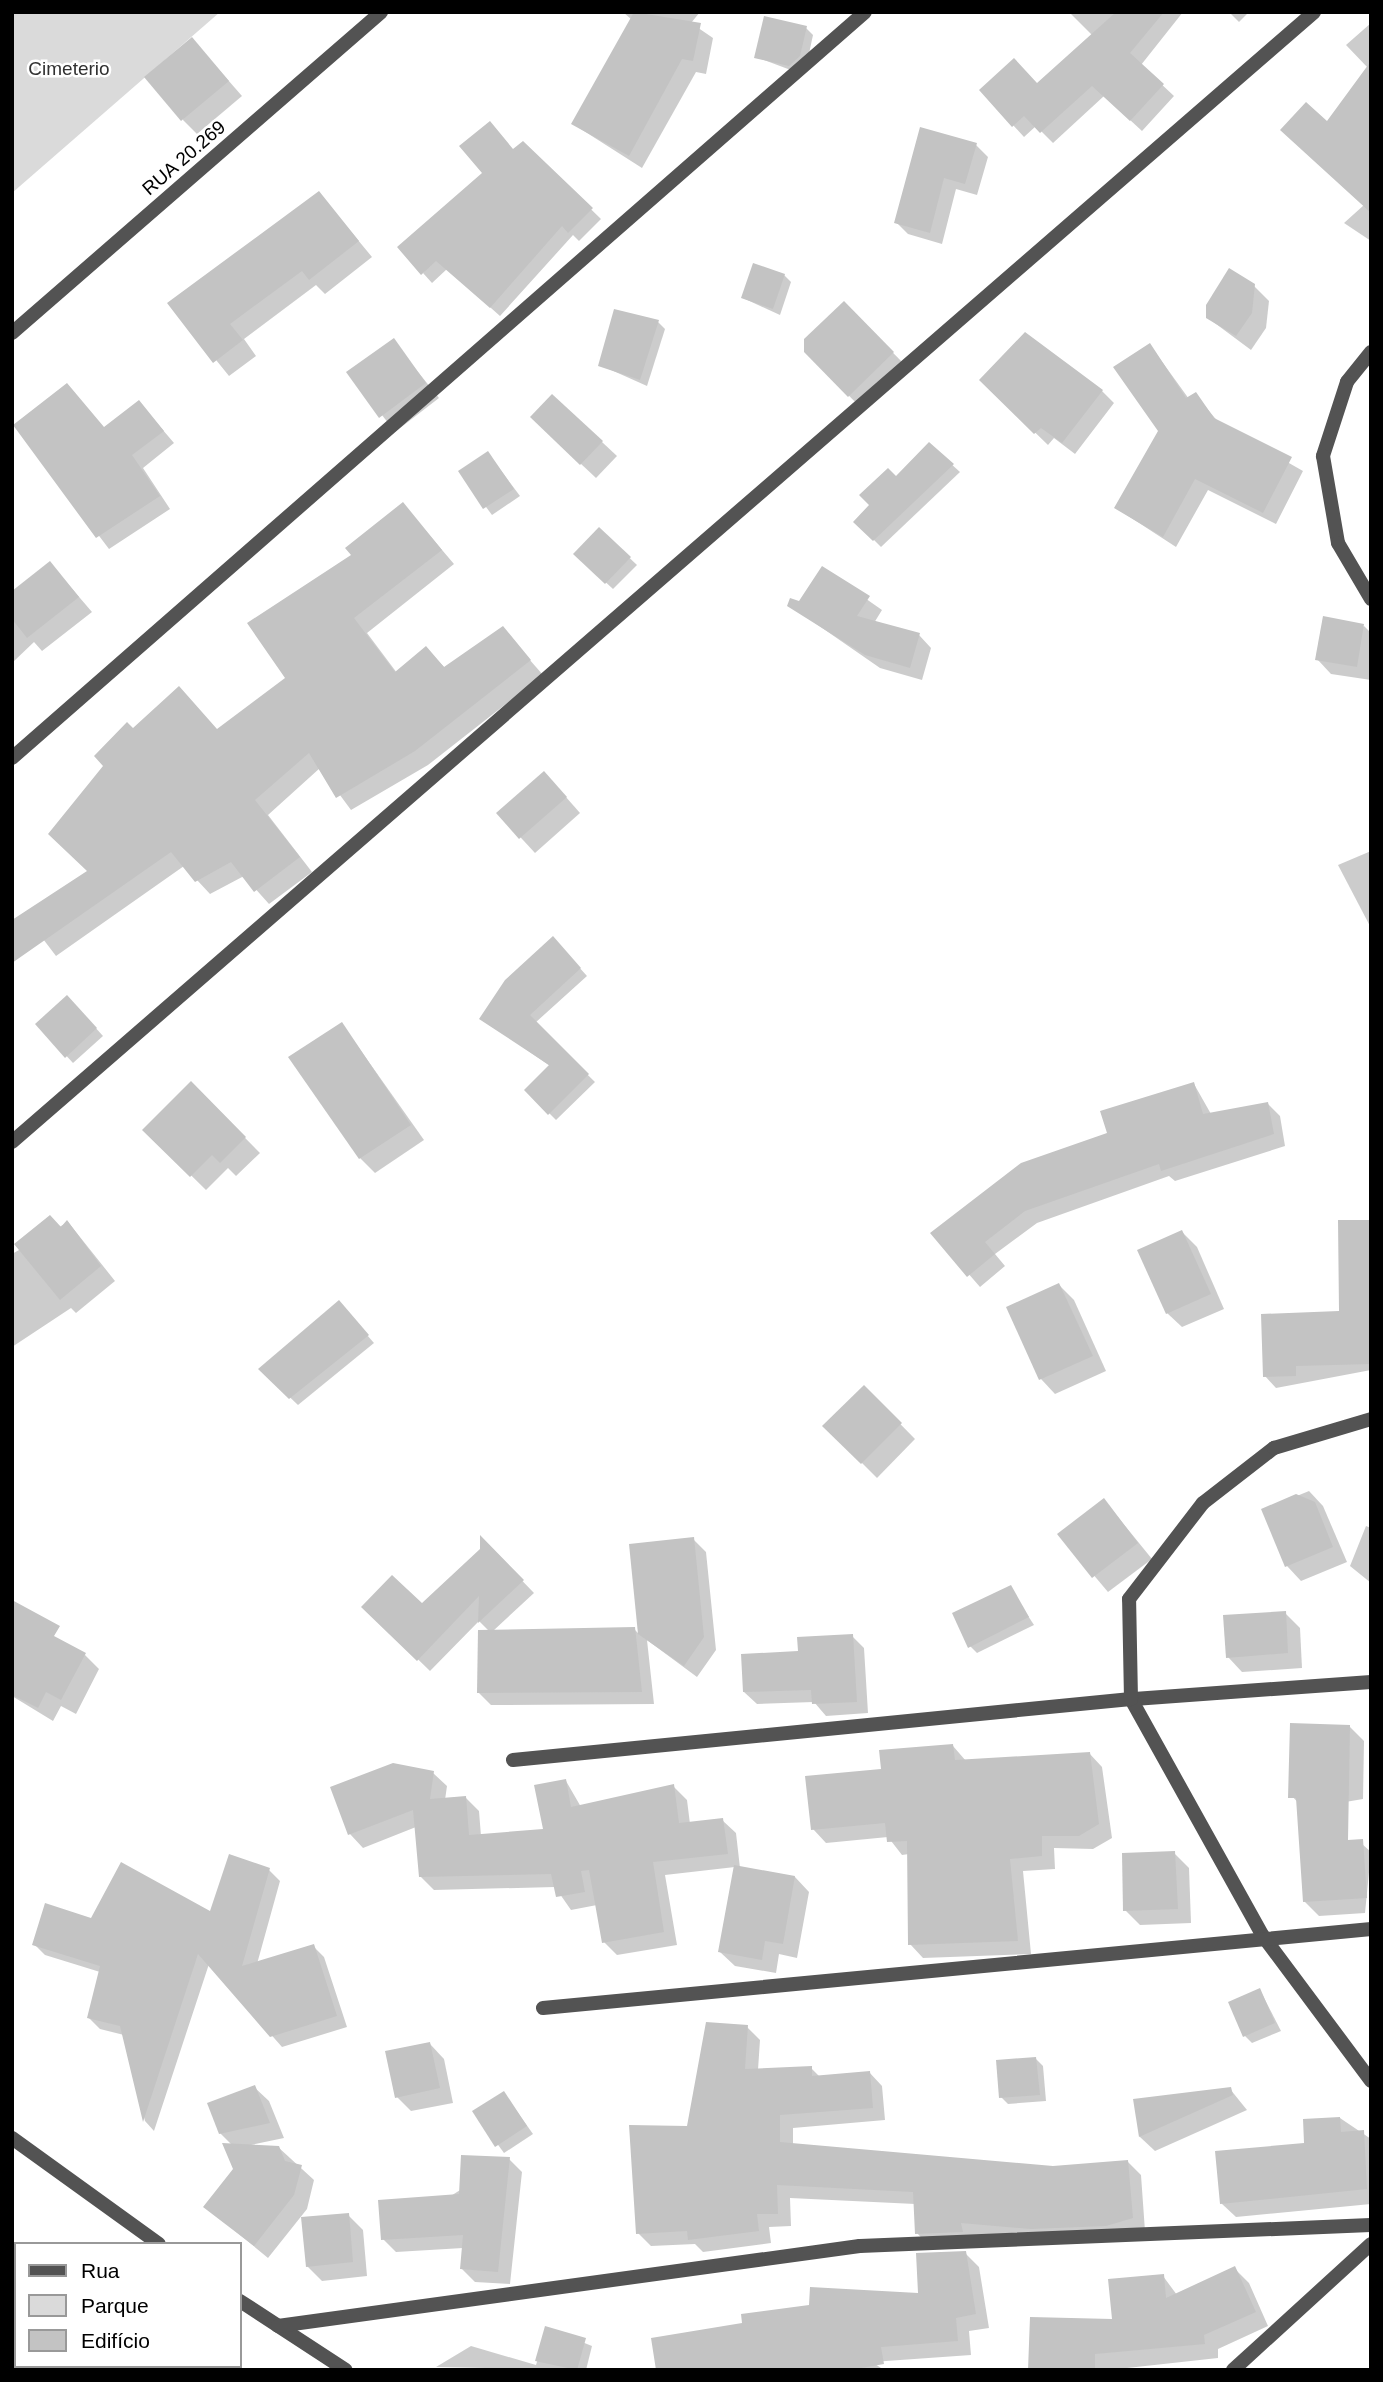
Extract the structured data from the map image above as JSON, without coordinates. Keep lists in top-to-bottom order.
{
  "streets": {
    "street": ["RUA 20.269"]
  },
  "parks": ["Cimeterio"],
  "legend": ["Rua", "Parque", "Edifício"]
}
